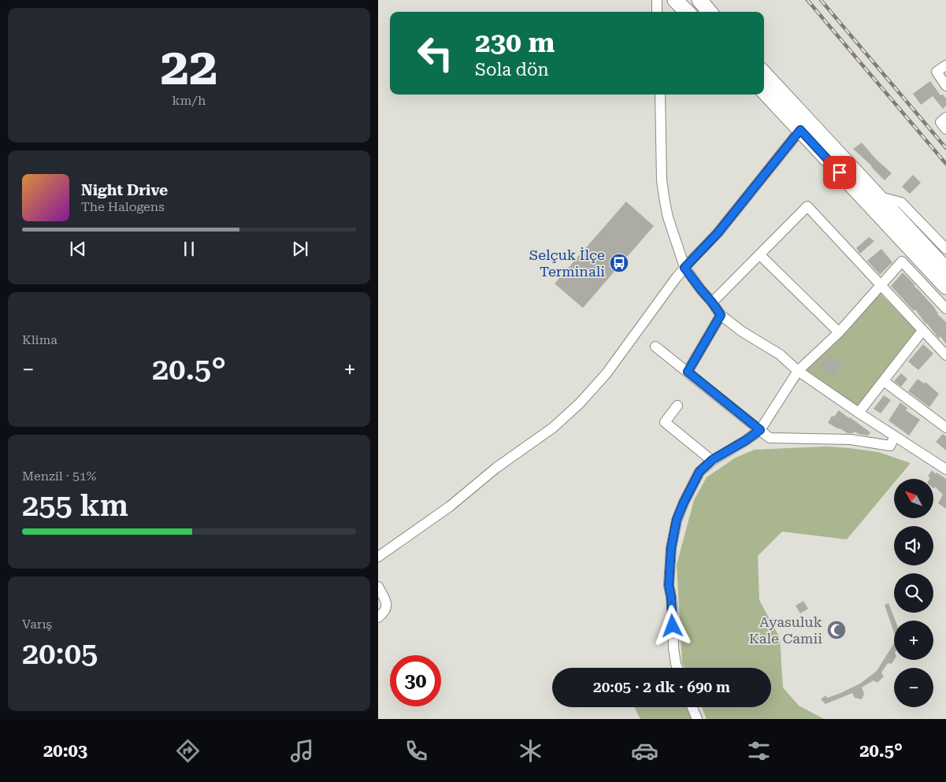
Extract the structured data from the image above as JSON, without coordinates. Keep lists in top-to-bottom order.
{
  "places": {
    "bus stop": ["Selçuk İlçe Terminali"],
    "mosque": ["Ayasuluk Kale Camii"]
  },
  "north": "top left",
  "page": {
    "tile": [
      ["22", "km/h"],
      "Klima",
      ["Menzil · 51%", "255 km"],
      ["Varış", "20:05"]
    ],
    "turn": ["230 m", "Sola dön"],
    "song": ["Night Drive", "The Halogens"],
    "heat": ["−", "20.5°", "+"],
    "map_buttons": ["+", "−"],
    "limit": "30",
    "trip": "20:05 · 2 dk · 690 m",
    "tabs": ["20:03", "20.5°"]
  }
}
